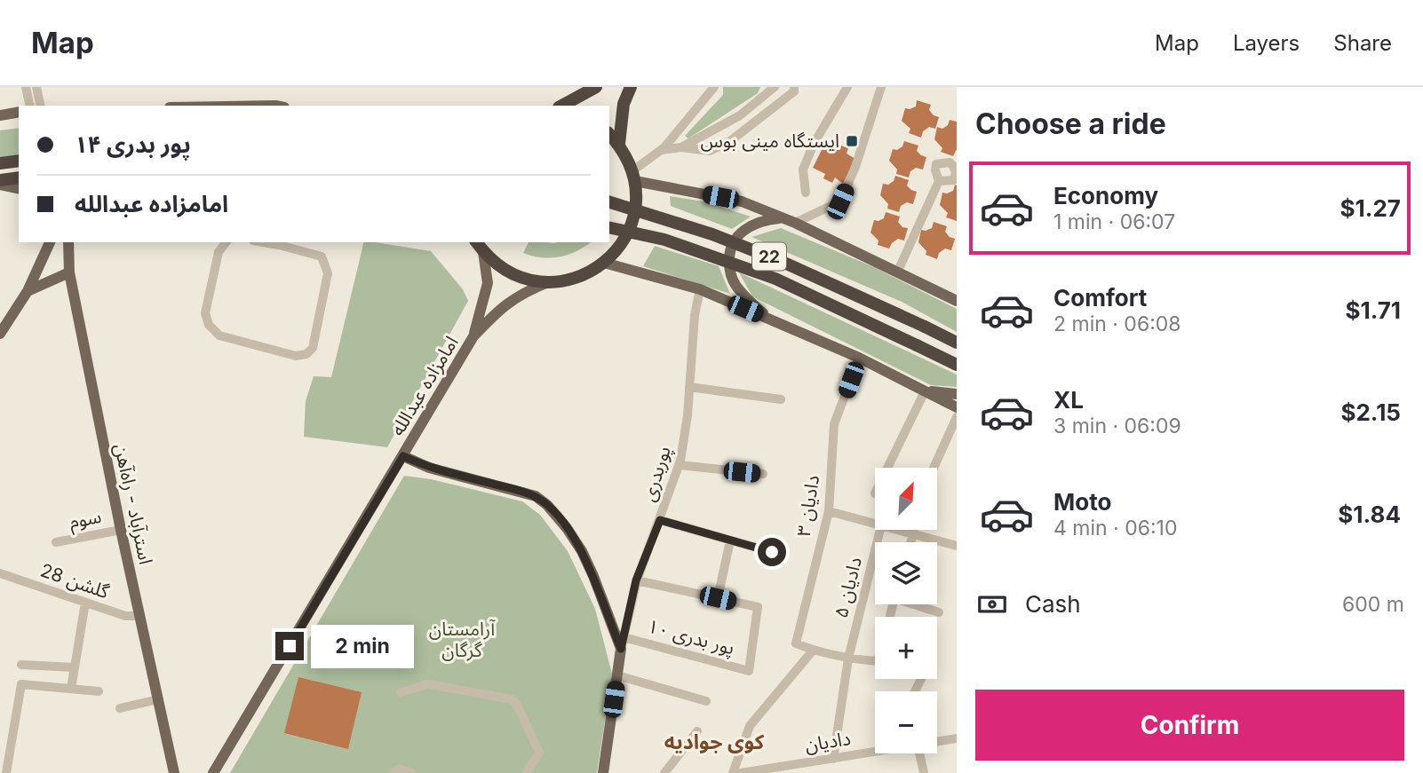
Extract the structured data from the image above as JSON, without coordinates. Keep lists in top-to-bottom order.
{
  "streets": {
    "highway": ["22"],
    "main road": ["امامزاده عبدالله", "پوربدری", "استرآباد - راه‌آهن"],
    "street": [
      "دادیان ۳",
      "سوم",
      "گلشن 28",
      "دادیان ۵",
      "پور بدری ۱۰",
      "دادیان"
    ]
  },
  "crossings": [
    ["پوربدری", "پور بدری ۱۰"],
    ["استرآباد - راه‌آهن", "سوم"],
    ["استرآباد - راه‌آهن", "گلشن 28"],
    ["دادیان ۵", "دادیان"]
  ],
  "districts": ["کوی جوادیه"],
  "parks": ["آرامستان گرگان"],
  "places": {
    "transit": ["ایستگاه مینی بوس"]
  },
  "north": "top right",
  "page": {
    "header": "Map",
    "nav": ["Map", "Layers", "Share"],
    "heading": "Choose a ride",
    "banner": ["پور بدری ۱۴", "امامزاده عبدالله"],
    "list": [
      {
        "name": "Economy",
        "note": "1 min · 06:07",
        "value": "$1.27"
      },
      {
        "name": "Comfort",
        "note": "2 min · 06:08",
        "value": "$1.71"
      },
      {
        "name": "XL",
        "note": "3 min · 06:09",
        "value": "$2.15"
      },
      {
        "name": "Moto",
        "note": "4 min · 06:10",
        "value": "$1.84"
      }
    ],
    "map_buttons": ["+", "−"],
    "pay": ["Cash", "600 m"],
    "bubble": "2 min",
    "buttons": "Confirm"
  }
}
